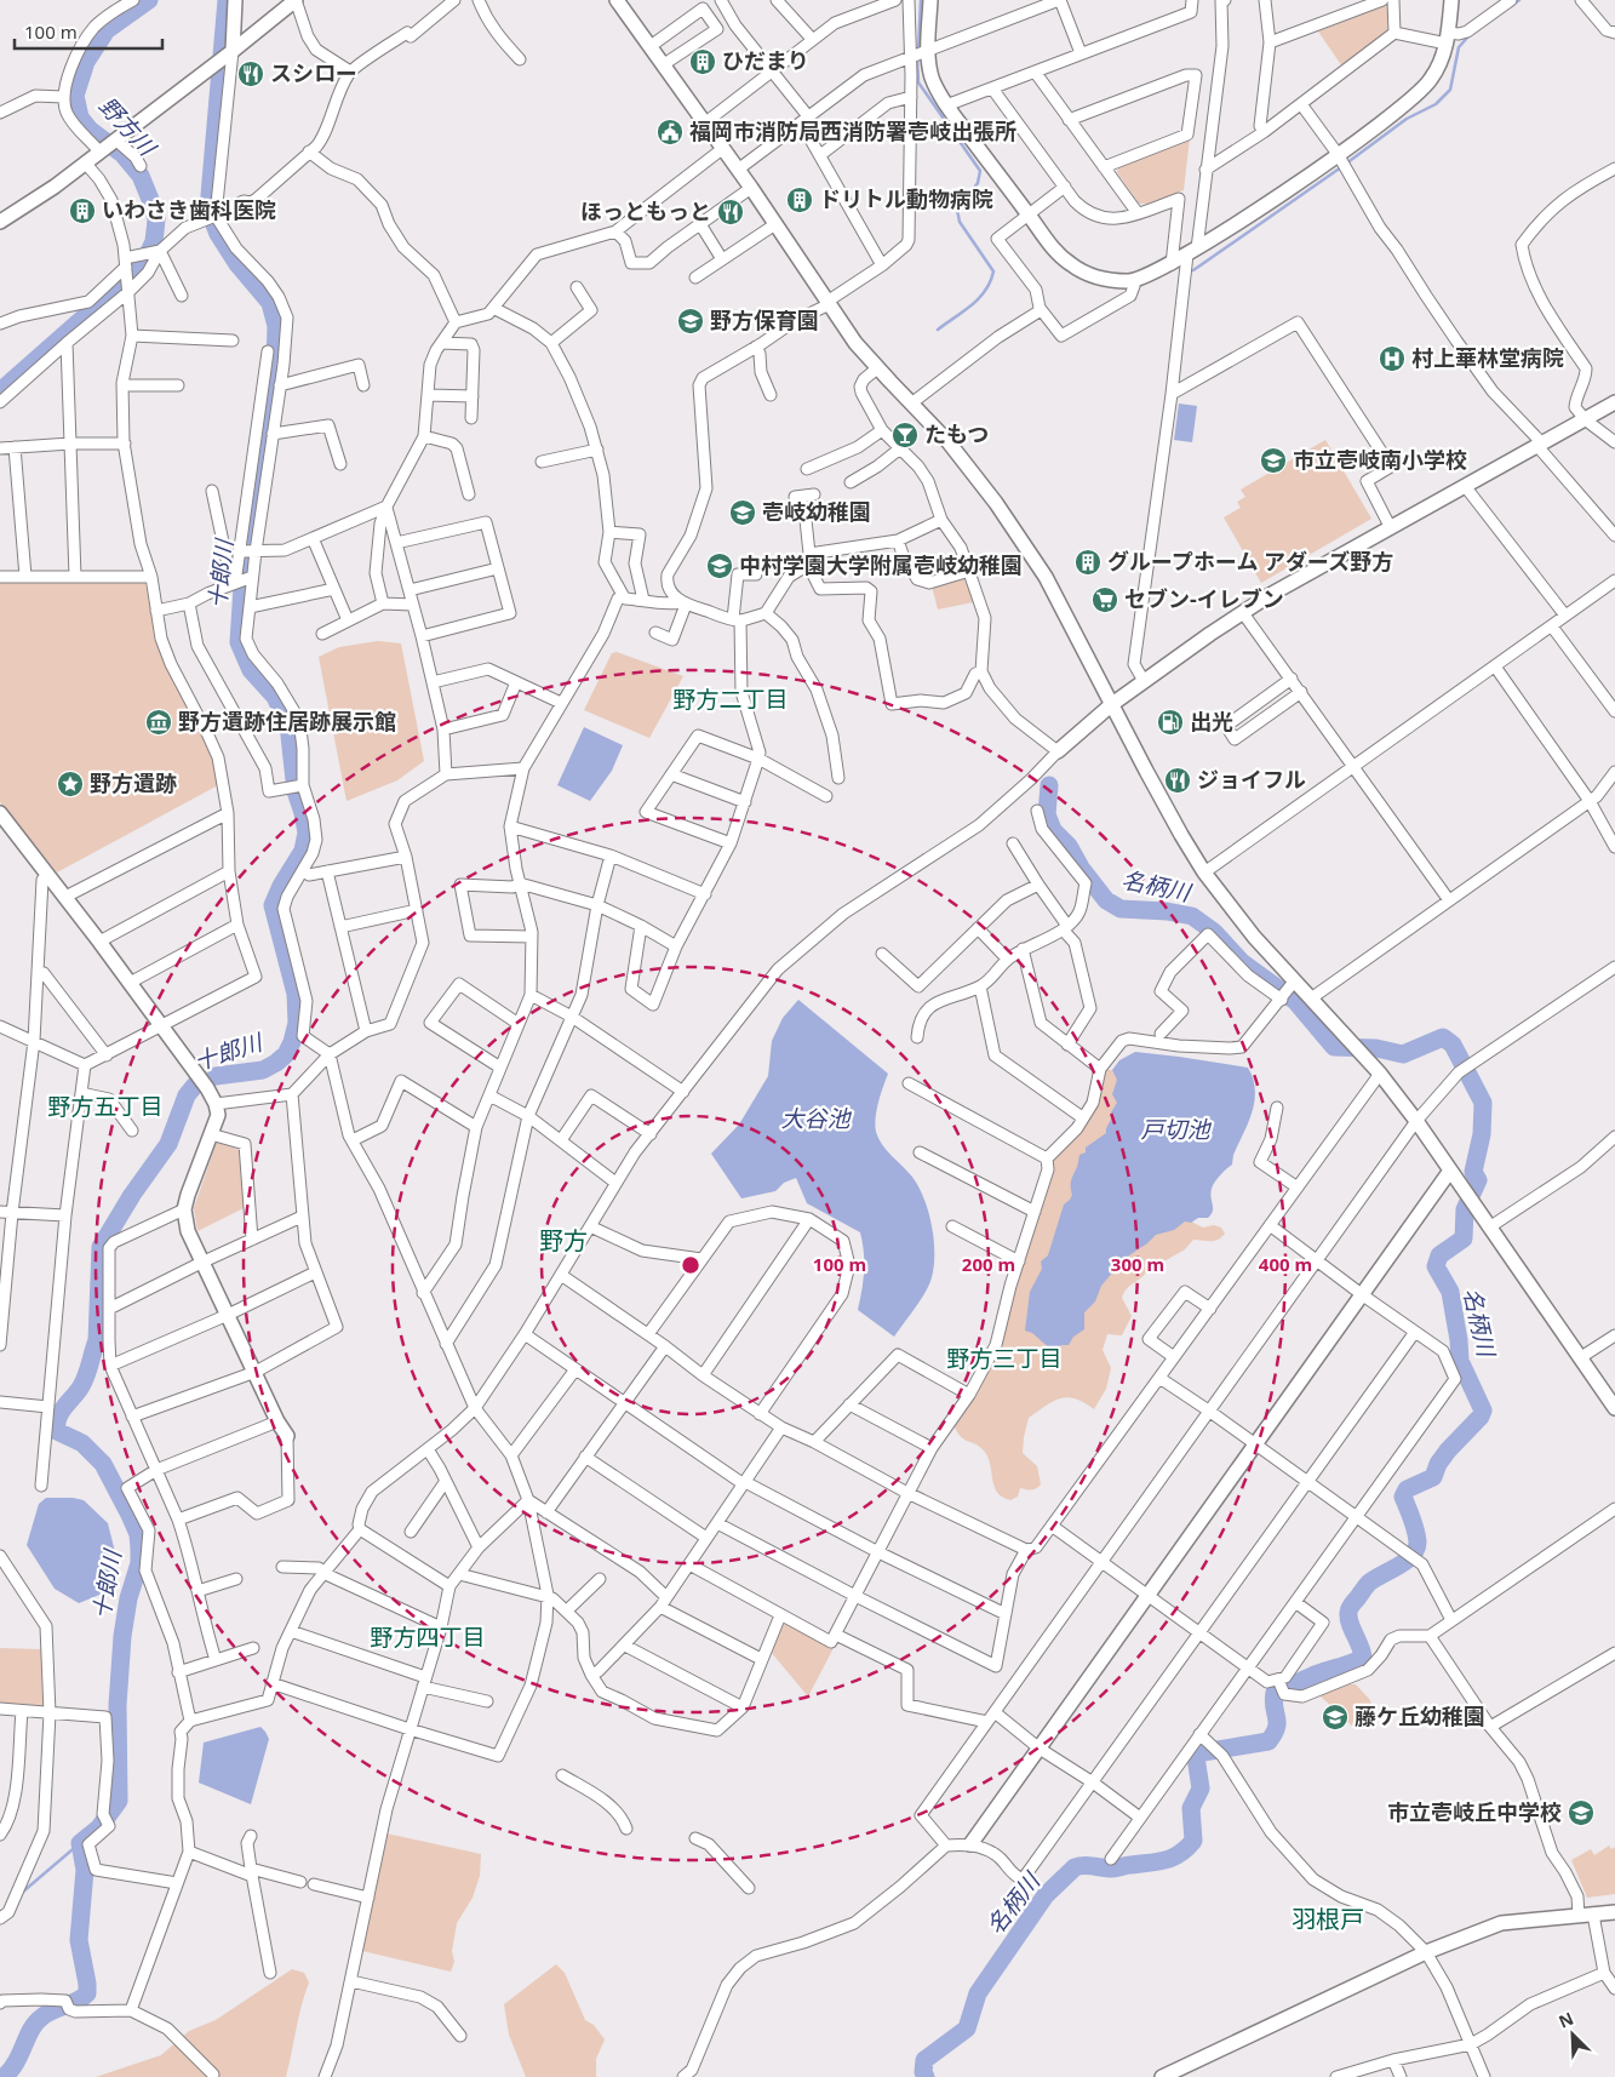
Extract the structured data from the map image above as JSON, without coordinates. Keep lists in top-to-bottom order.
{
  "districts": [
    "野方二丁目",
    "野方五丁目",
    "野方",
    "野方三丁目",
    "野方四丁目",
    "羽根戸"
  ],
  "water": [
    "野方川",
    "十郎川",
    "名柄川",
    "大谷池",
    "戸切池"
  ],
  "places": {
    "building": [
      "ひだまり",
      "ドリトル動物病院",
      "いわさき歯科医院",
      "グループホーム アダーズ野方"
    ],
    "restaurant": ["スシロー", "ほっともっと", "ジョイフル"],
    "public building": ["福岡市消防局西消防署壱岐出張所"],
    "school or university": [
      "野方保育園",
      "市立壱岐南小学校",
      "壱岐幼稚園",
      "中村学園大学附属壱岐幼稚園",
      "藤ケ丘幼稚園",
      "市立壱岐丘中学校"
    ],
    "hospital": ["村上華林堂病院"],
    "bar": ["たもつ"],
    "supermarket": ["セブン-イレブン"],
    "museum": ["野方遺跡住居跡展示館"],
    "fuel station": ["出光"],
    "place": ["野方遺跡"]
  },
  "scale_bar": "100 m",
  "north": "top left",
  "rings": [
    "100 m",
    "200 m",
    "300 m",
    "400 m"
  ]
}
